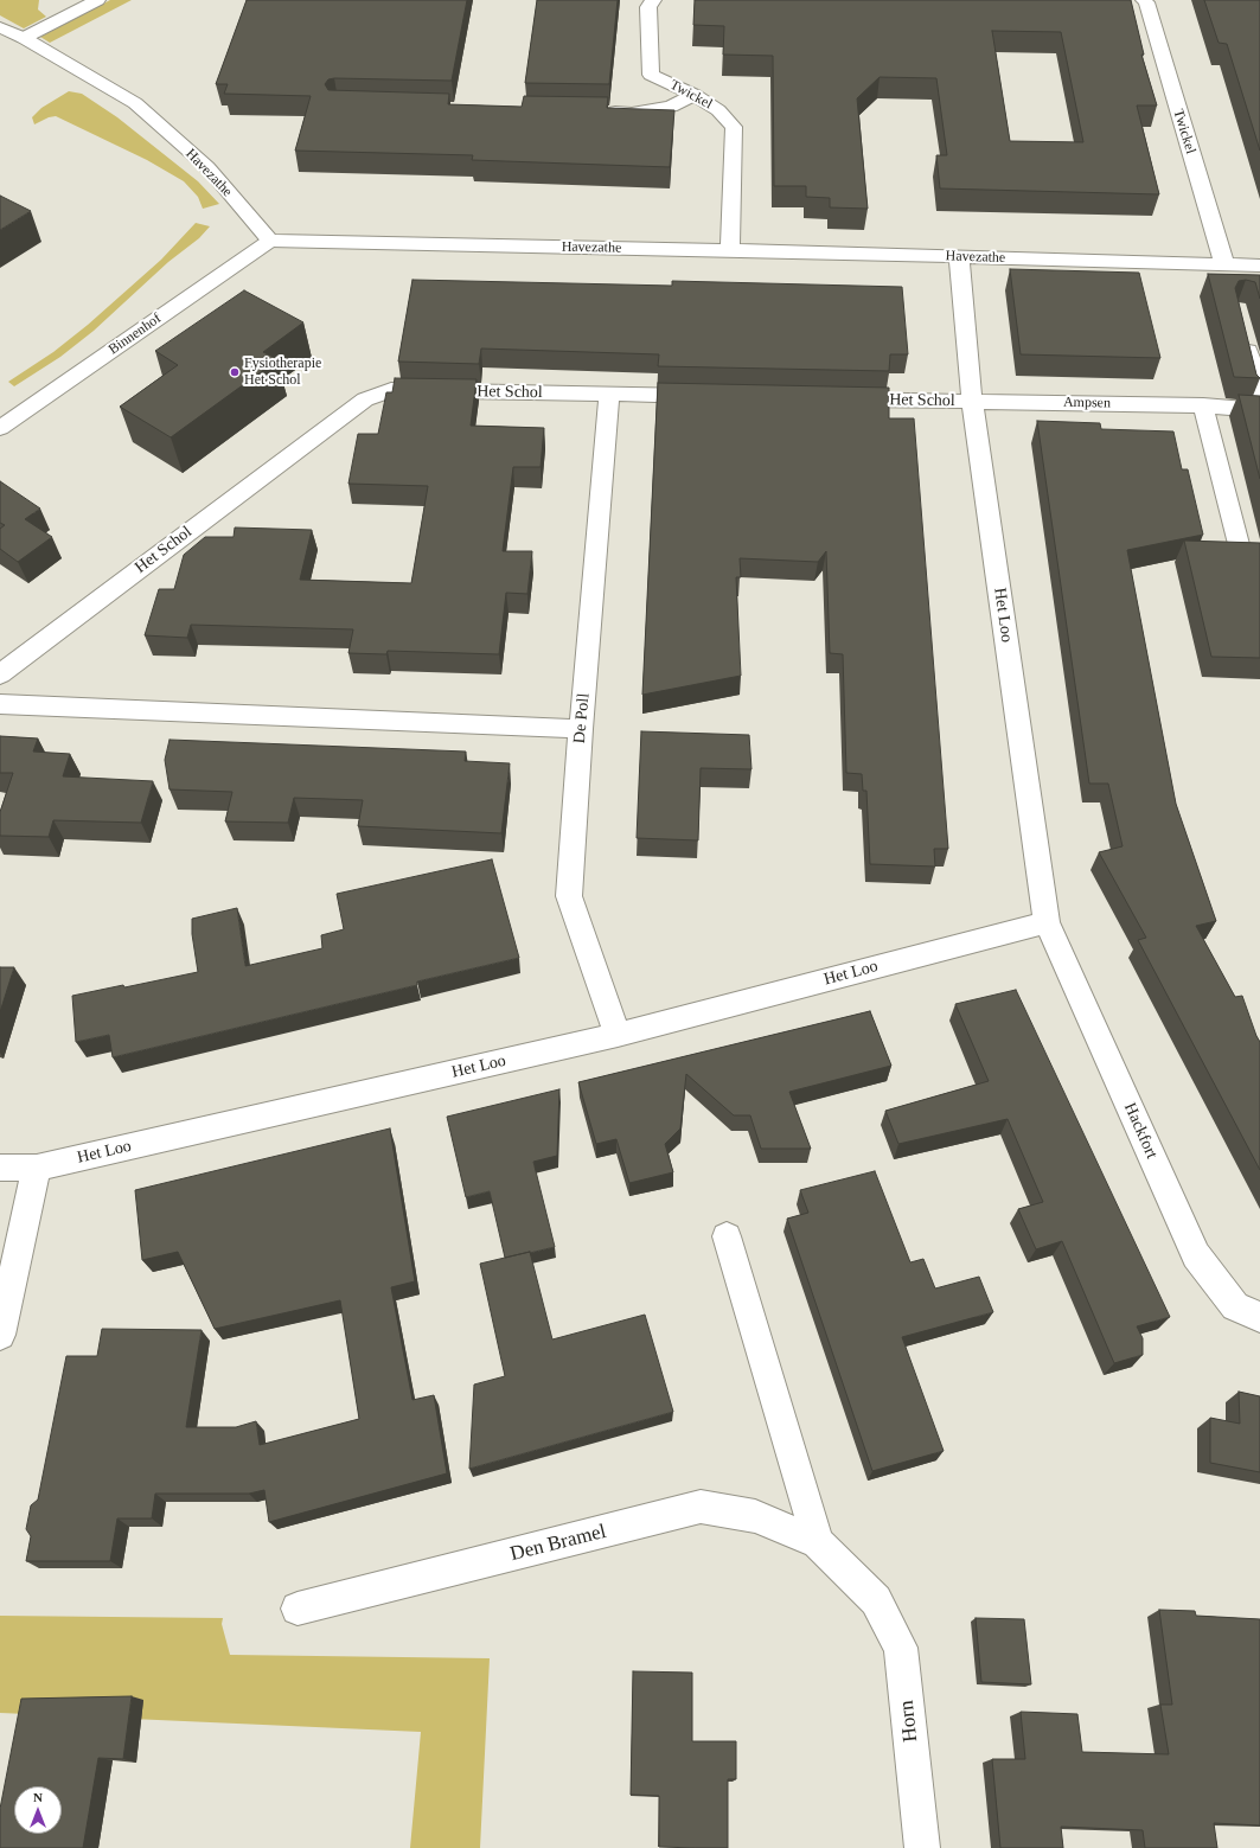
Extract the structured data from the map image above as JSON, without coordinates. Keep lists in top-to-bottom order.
{
  "streets": {
    "street": [
      "Twickel",
      "Havezathe",
      "Binnenhof",
      "Het Schol",
      "Ampsen",
      "Het Loo",
      "De Poll",
      "Hackfort",
      "Den Bramel",
      "Horn"
    ]
  },
  "crossings": [
    ["Twickel", "Havezathe"],
    ["Havezathe", "Binnenhof"],
    ["Havezathe", "Het Loo"],
    ["Het Schol", "Ampsen"],
    ["Het Schol", "Het Loo"],
    ["Het Schol", "De Poll"],
    ["Ampsen", "Het Loo"],
    ["Het Loo", "De Poll"],
    ["Het Loo", "Hackfort"],
    ["Den Bramel", "Horn"]
  ],
  "places": ["Fysiotherapie Het Schol"],
  "north": "top"
}
